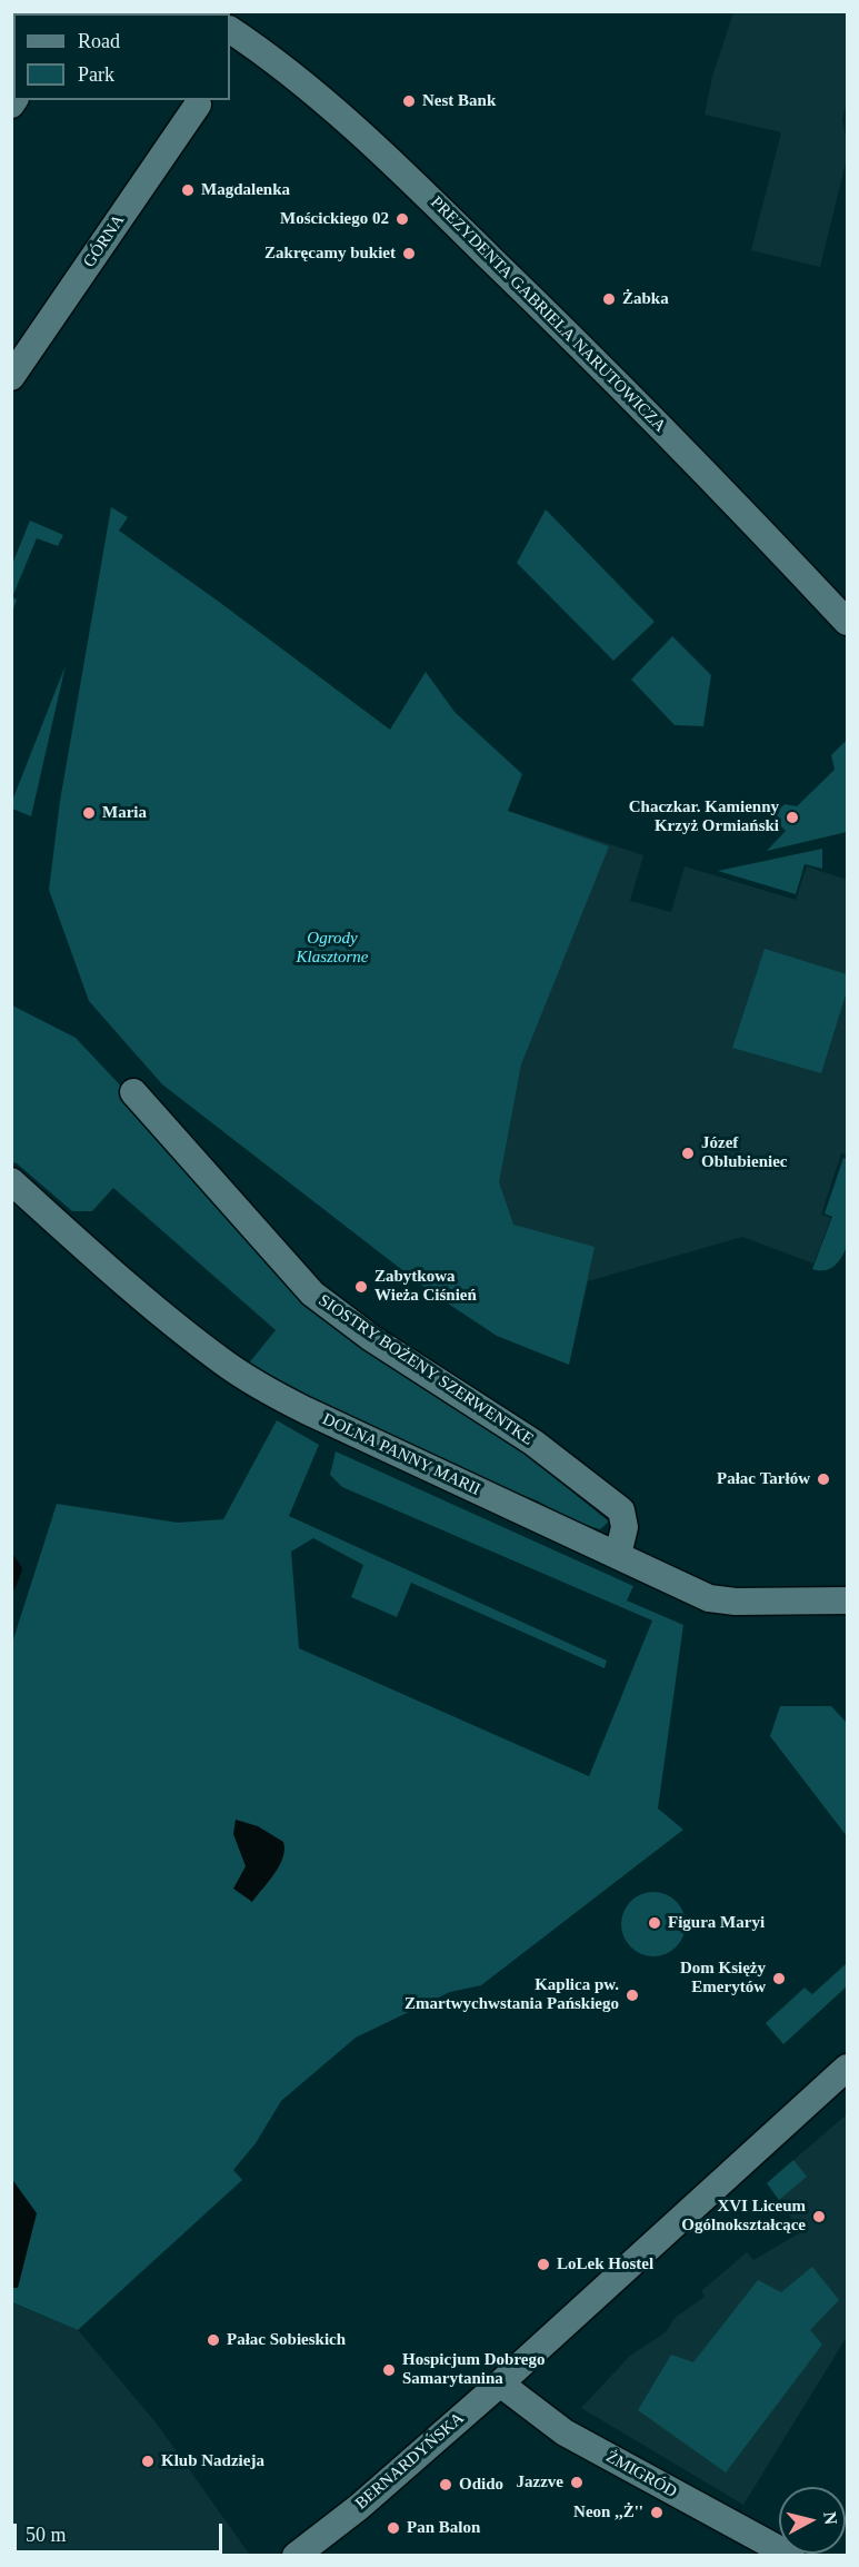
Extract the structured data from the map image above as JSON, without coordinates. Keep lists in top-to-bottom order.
{
  "streets": {
    "street": [
      "GÓRNA",
      "PREZYDENTA GABRIELA NARUTOWICZA",
      "SIOSTRY BOŻENY SZERWENTKE",
      "DOLNA PANNY MARII",
      "BERNARDYŃSKA",
      "ŻMIGRÓD"
    ]
  },
  "crossings": [
    ["SIOSTRY BOŻENY SZERWENTKE", "DOLNA PANNY MARII"],
    ["BERNARDYŃSKA", "ŻMIGRÓD"]
  ],
  "parks": ["Ogrody Klasztorne"],
  "places": [
    "Nest Bank",
    "Magdalenka",
    "Mościckiego 02",
    "Zakręcamy bukiet",
    "Żabka",
    "Maria",
    "Chaczkar. Kamienny Krzyż Ormiański",
    "Józef Oblubieniec",
    "Zabytkowa Wieża Ciśnień",
    "Pałac Tarłów",
    "Figura Maryi",
    "Dom Księży Emerytów",
    "Kaplica pw. Zmartwychwstania Pańskiego",
    "XVI Liceum Ogólnokształcące",
    "LoLek Hostel",
    "Pałac Sobieskich",
    "Hospicjum Dobrego Samarytanina",
    "Klub Nadzieja",
    "Jazzve",
    "Odido",
    "Neon ,,Ż''",
    "Pan Balon"
  ],
  "legend": ["Road", "Park"],
  "scale_bar": "50 m",
  "north": "right"
}
